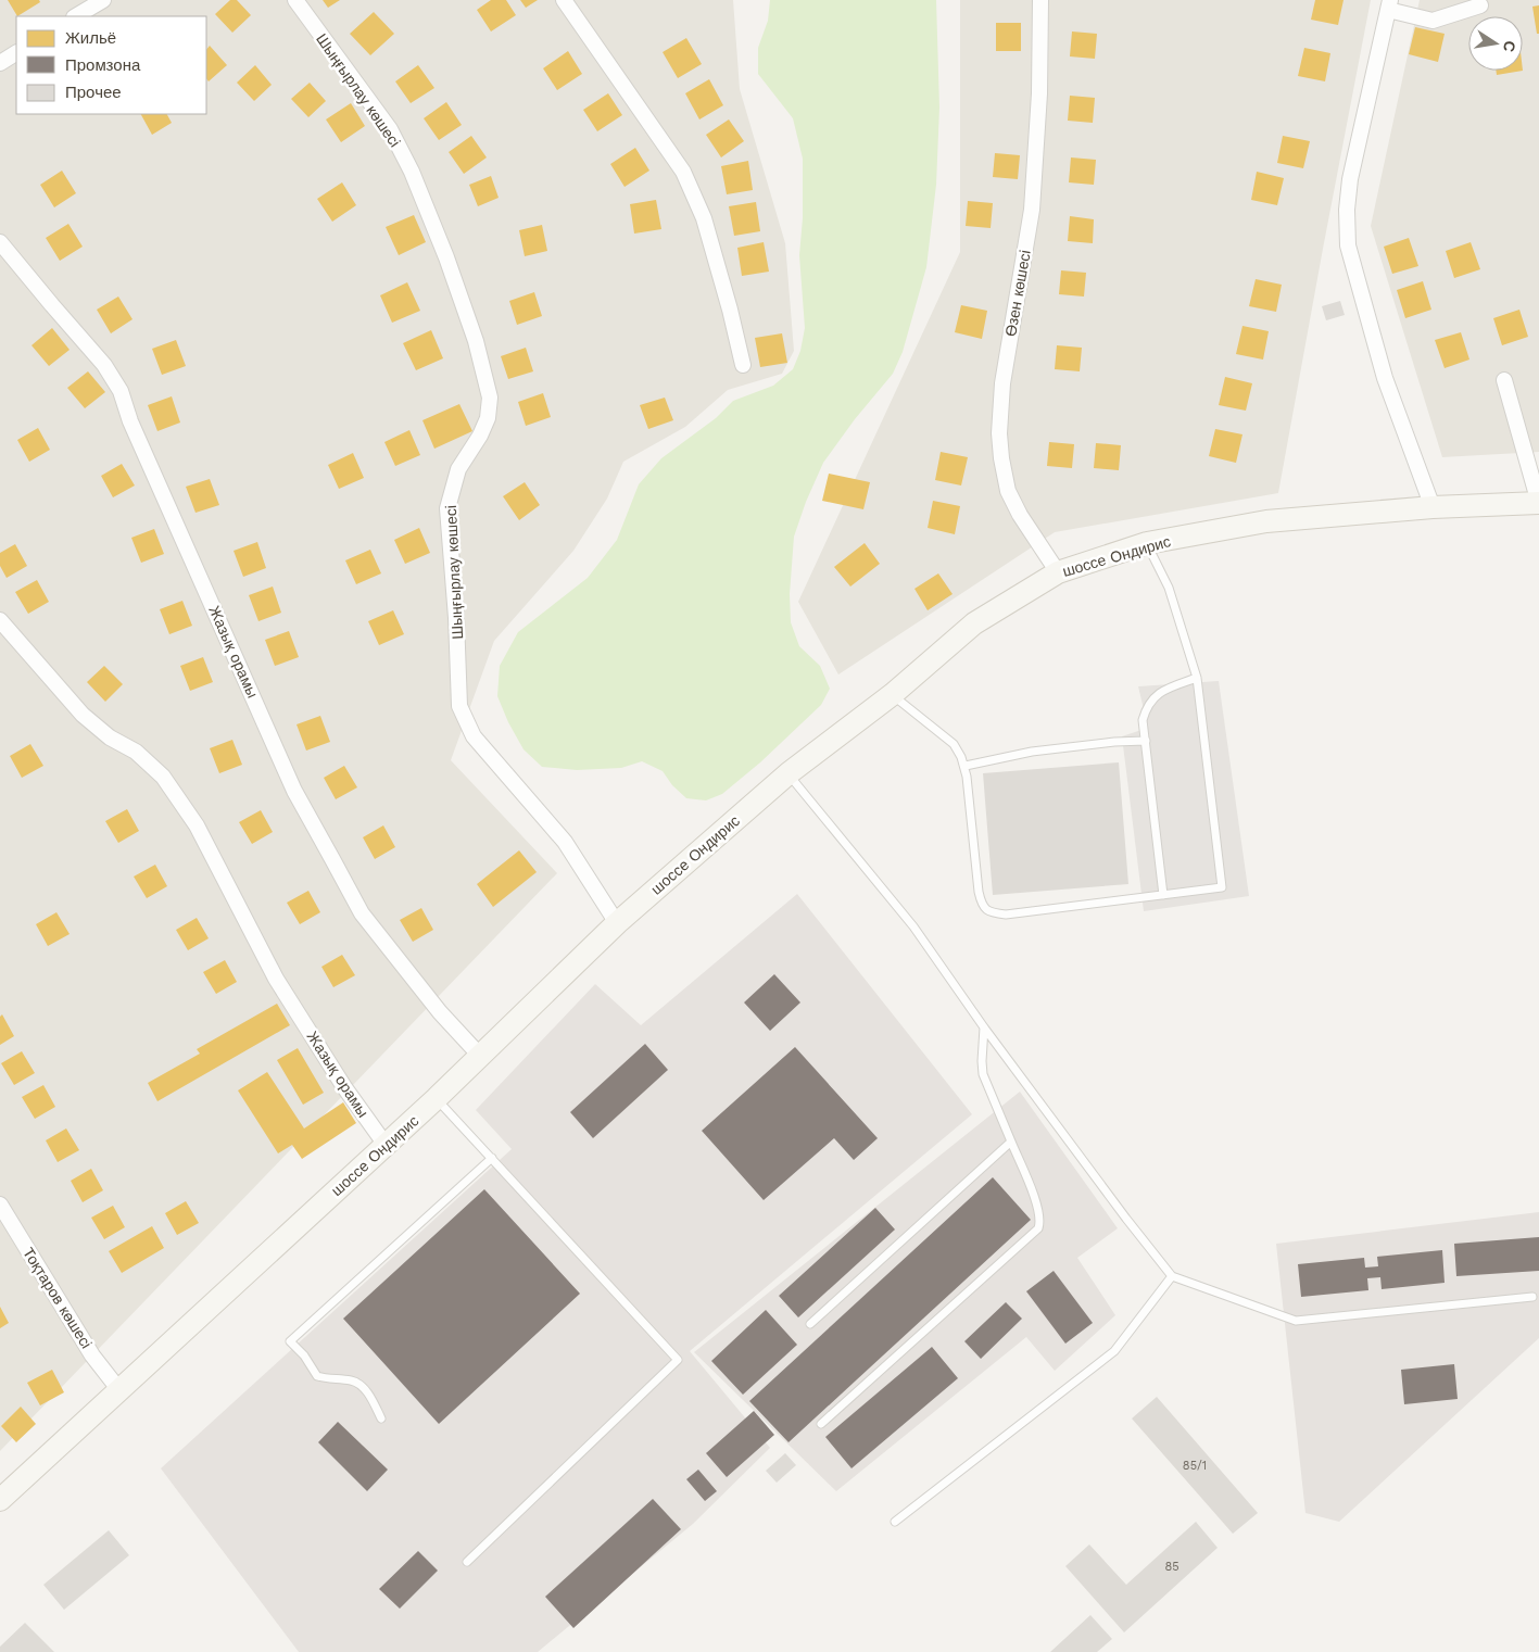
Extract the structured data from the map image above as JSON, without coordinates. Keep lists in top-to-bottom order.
{
  "streets": {
    "main road": ["шоссе Ондирис"],
    "street": [
      "Шыңғырлау көшесі",
      "Өзен көшесі",
      "Жазық орамы",
      "Тоқтаров көшесі"
    ]
  },
  "crossings": [
    ["Шыңғырлау көшесі", "шоссе Ондирис"],
    ["Өзен көшесі", "шоссе Ондирис"],
    ["шоссе Ондирис", "Жазық орамы"],
    ["шоссе Ондирис", "Тоқтаров көшесі"]
  ],
  "house_numbers": ["85/1", "85"],
  "legend": ["Жильё", "Промзона", "Прочее"],
  "north": "right"
}
